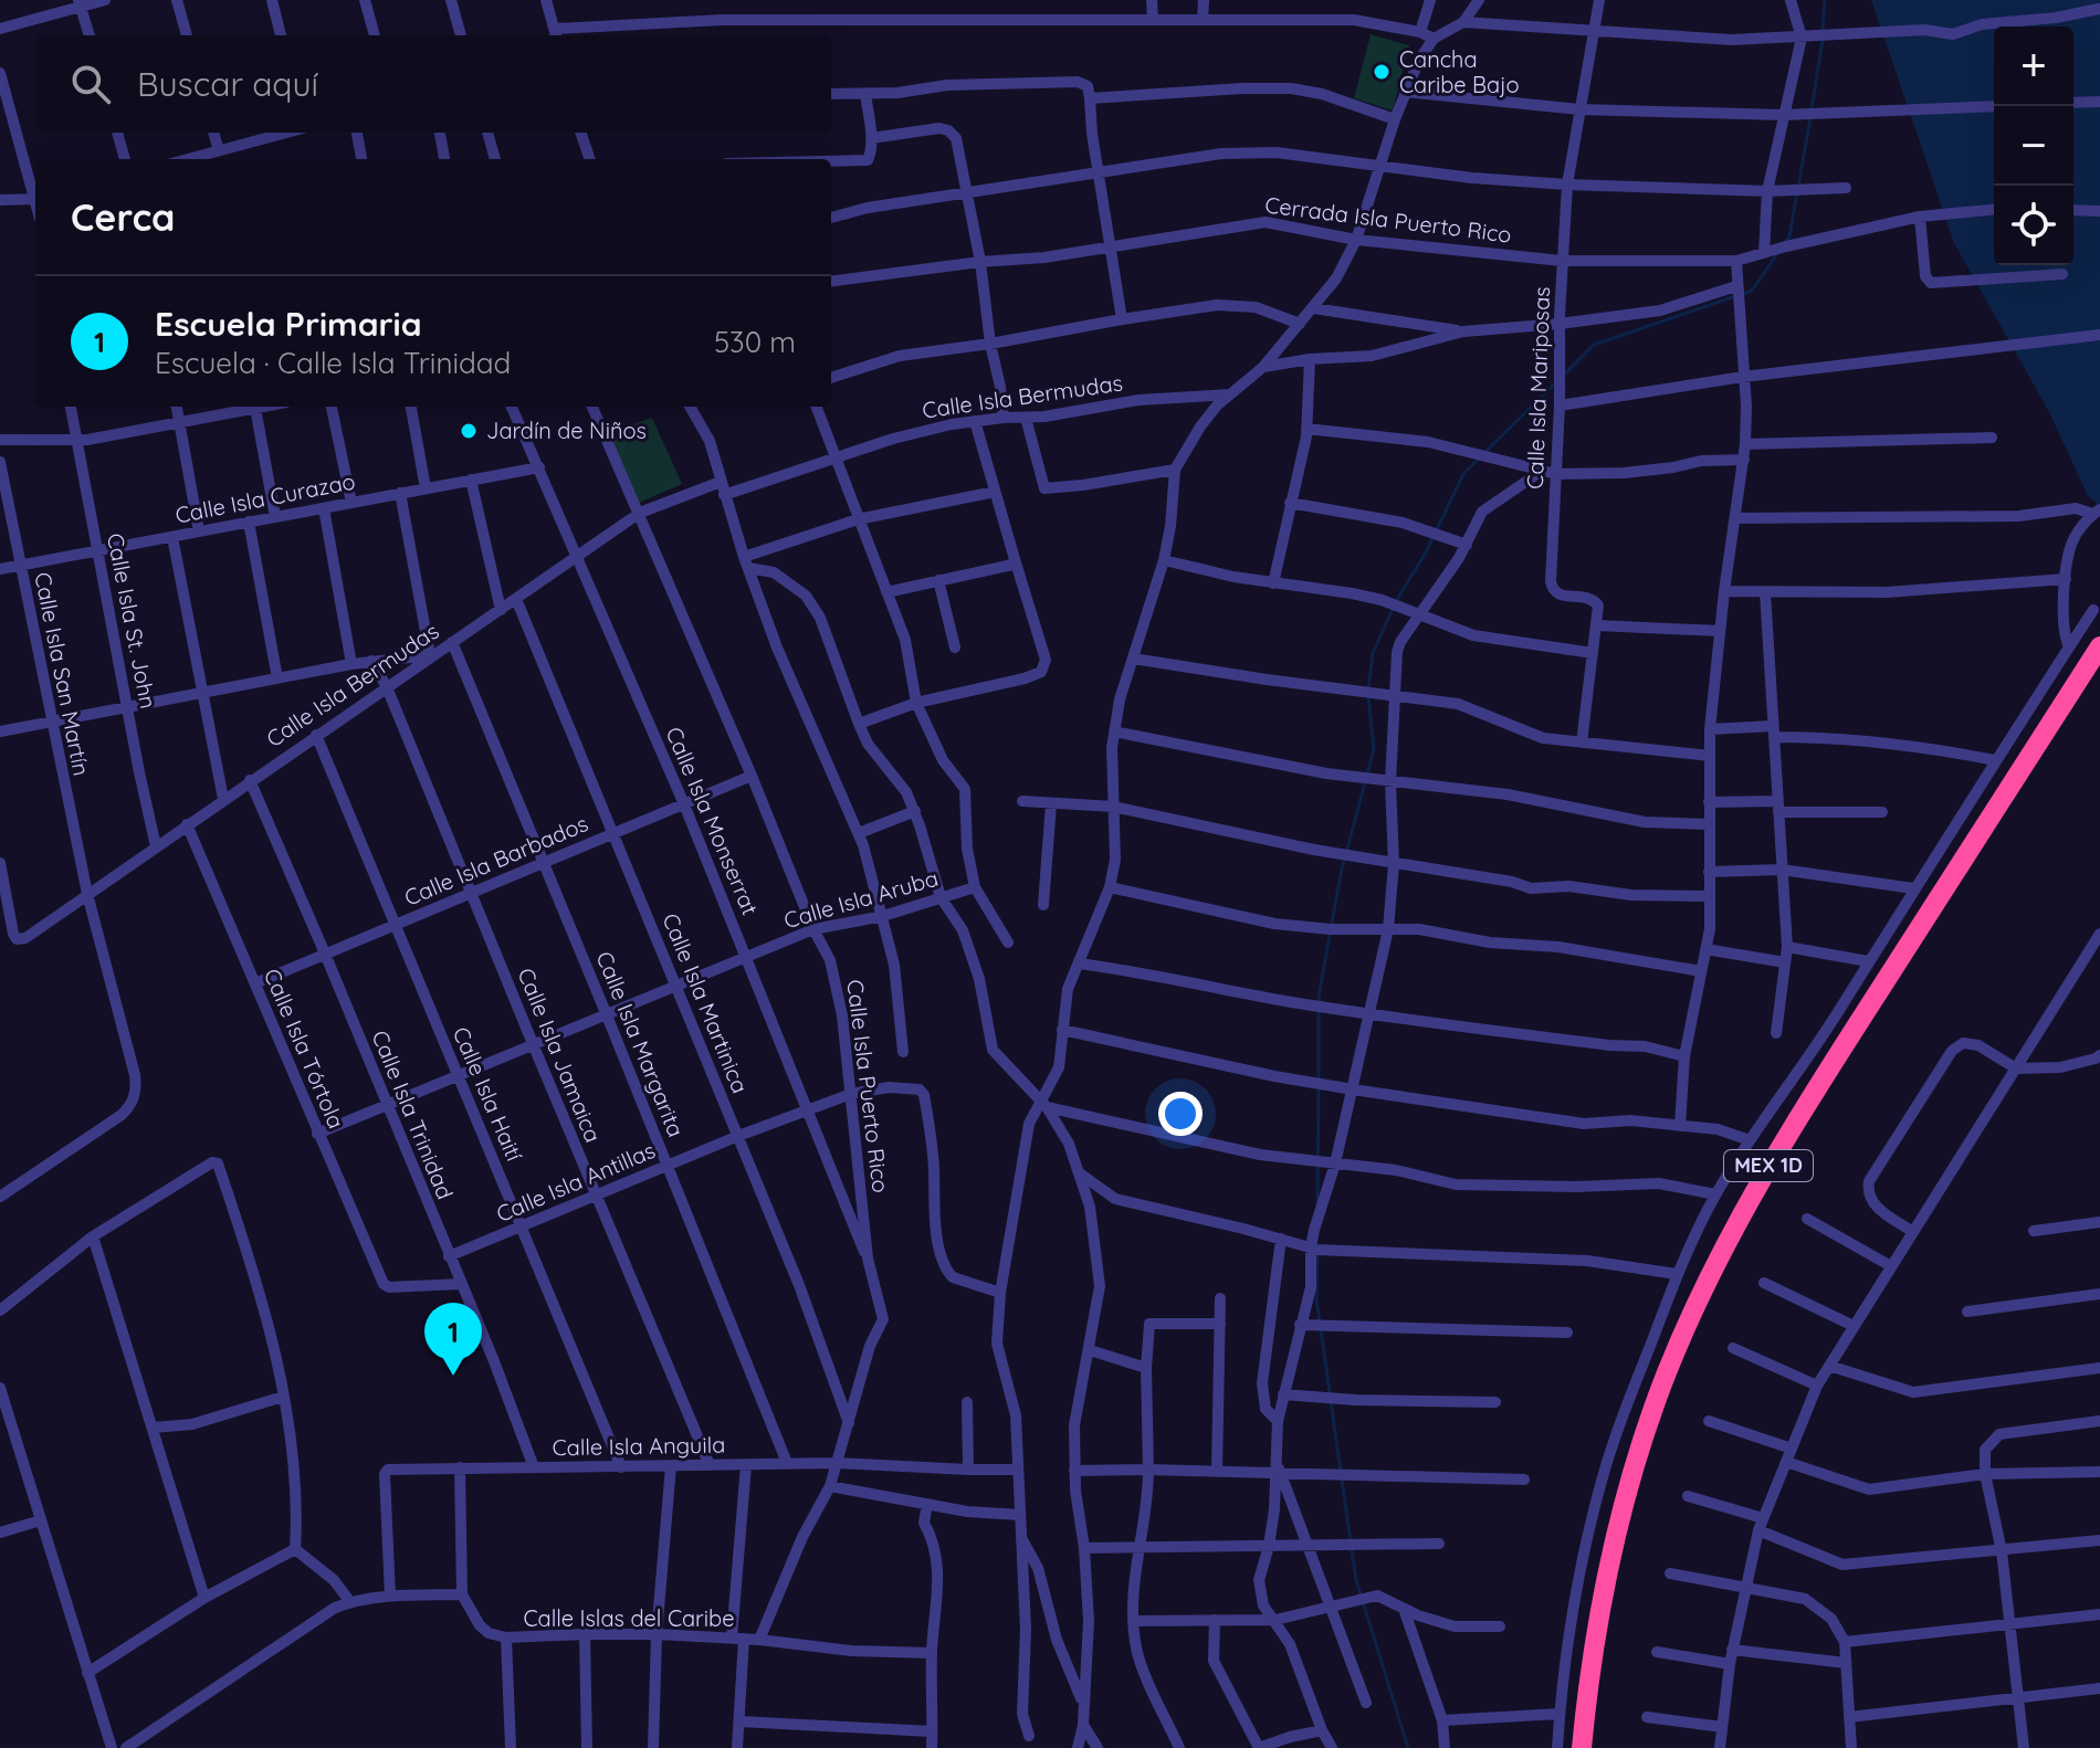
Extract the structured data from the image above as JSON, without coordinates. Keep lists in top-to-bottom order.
{
  "streets": {
    "highway": ["MEX 1D"],
    "street": [
      "Cerrada Isla Puerto Rico",
      "Calle Isla Mariposas",
      "Calle Isla Bermudas",
      "Calle Isla Curazao",
      "Calle Isla St. John",
      "Calle Isla San Martín",
      "Calle Isla Monserrat",
      "Calle Isla Barbados",
      "Calle Isla Aruba",
      "Calle Isla Martinica",
      "Calle Isla Margarita",
      "Calle Isla Tórtola",
      "Calle Isla Jamaica",
      "Calle Isla Puerto Rico",
      "Calle Isla Haití",
      "Calle Isla Trinidad",
      "Calle Isla Antillas",
      "Calle Isla Anguila",
      "Calle Islas del Caribe"
    ]
  },
  "crossings": [
    ["Cerrada Isla Puerto Rico", "Calle Isla Mariposas"],
    ["Calle Isla Bermudas", "Calle Isla St. John"],
    ["Calle Isla Bermudas", "Calle Isla San Martín"],
    ["Calle Isla Bermudas", "Calle Isla Monserrat"],
    ["Calle Isla Bermudas", "Calle Isla Martinica"],
    ["Calle Isla Bermudas", "Calle Isla Margarita"],
    ["Calle Isla Bermudas", "Calle Isla Tórtola"],
    ["Calle Isla Bermudas", "Calle Isla Jamaica"],
    ["Calle Isla Bermudas", "Calle Isla Puerto Rico"],
    ["Calle Isla Bermudas", "Calle Isla Haití"],
    ["Calle Isla Bermudas", "Calle Isla Trinidad"],
    ["Calle Isla Curazao", "Calle Isla St. John"],
    ["Calle Isla Curazao", "Calle Isla San Martín"],
    ["Calle Isla Curazao", "Calle Isla Monserrat"],
    ["Calle Isla Monserrat", "Calle Isla Barbados"],
    ["Calle Isla Monserrat", "Calle Isla Aruba"],
    ["Calle Isla Monserrat", "Calle Isla Puerto Rico"],
    ["Calle Isla Monserrat", "Calle Isla Antillas"],
    ["Calle Isla Barbados", "Calle Isla Martinica"],
    ["Calle Isla Barbados", "Calle Isla Margarita"],
    ["Calle Isla Barbados", "Calle Isla Tórtola"],
    ["Calle Isla Barbados", "Calle Isla Jamaica"],
    ["Calle Isla Barbados", "Calle Isla Puerto Rico"],
    ["Calle Isla Barbados", "Calle Isla Haití"],
    ["Calle Isla Barbados", "Calle Isla Trinidad"],
    ["Calle Isla Aruba", "Calle Isla Martinica"],
    ["Calle Isla Aruba", "Calle Isla Margarita"],
    ["Calle Isla Aruba", "Calle Isla Tórtola"],
    ["Calle Isla Aruba", "Calle Isla Jamaica"],
    ["Calle Isla Aruba", "Calle Isla Puerto Rico"],
    ["Calle Isla Aruba", "Calle Isla Haití"],
    ["Calle Isla Aruba", "Calle Isla Trinidad"],
    ["Calle Isla Martinica", "Calle Isla Puerto Rico"],
    ["Calle Isla Martinica", "Calle Isla Antillas"],
    ["Calle Isla Margarita", "Calle Isla Antillas"],
    ["Calle Isla Margarita", "Calle Isla Anguila"],
    ["Calle Isla Tórtola", "Calle Isla Trinidad"],
    ["Calle Isla Jamaica", "Calle Isla Antillas"],
    ["Calle Isla Jamaica", "Calle Isla Anguila"],
    ["Calle Isla Puerto Rico", "Calle Isla Antillas"],
    ["Calle Isla Puerto Rico", "Calle Isla Anguila"],
    ["Calle Isla Puerto Rico", "Calle Islas del Caribe"],
    ["Calle Isla Haití", "Calle Isla Antillas"],
    ["Calle Isla Haití", "Calle Isla Anguila"],
    ["Calle Isla Trinidad", "Calle Isla Antillas"],
    ["Calle Isla Trinidad", "Calle Isla Anguila"]
  ],
  "places": ["Cancha Caribe Bajo", "Jardín de Niños"],
  "page": {
    "map_buttons": ["+", "−"],
    "search": "Buscar aquí",
    "heading": "Cerca",
    "list": [
      {
        "mark": "1",
        "name": "Escuela Primaria",
        "note": "Escuela · Calle Isla Trinidad",
        "value": "530 m"
      }
    ],
    "pins": "1"
  }
}
